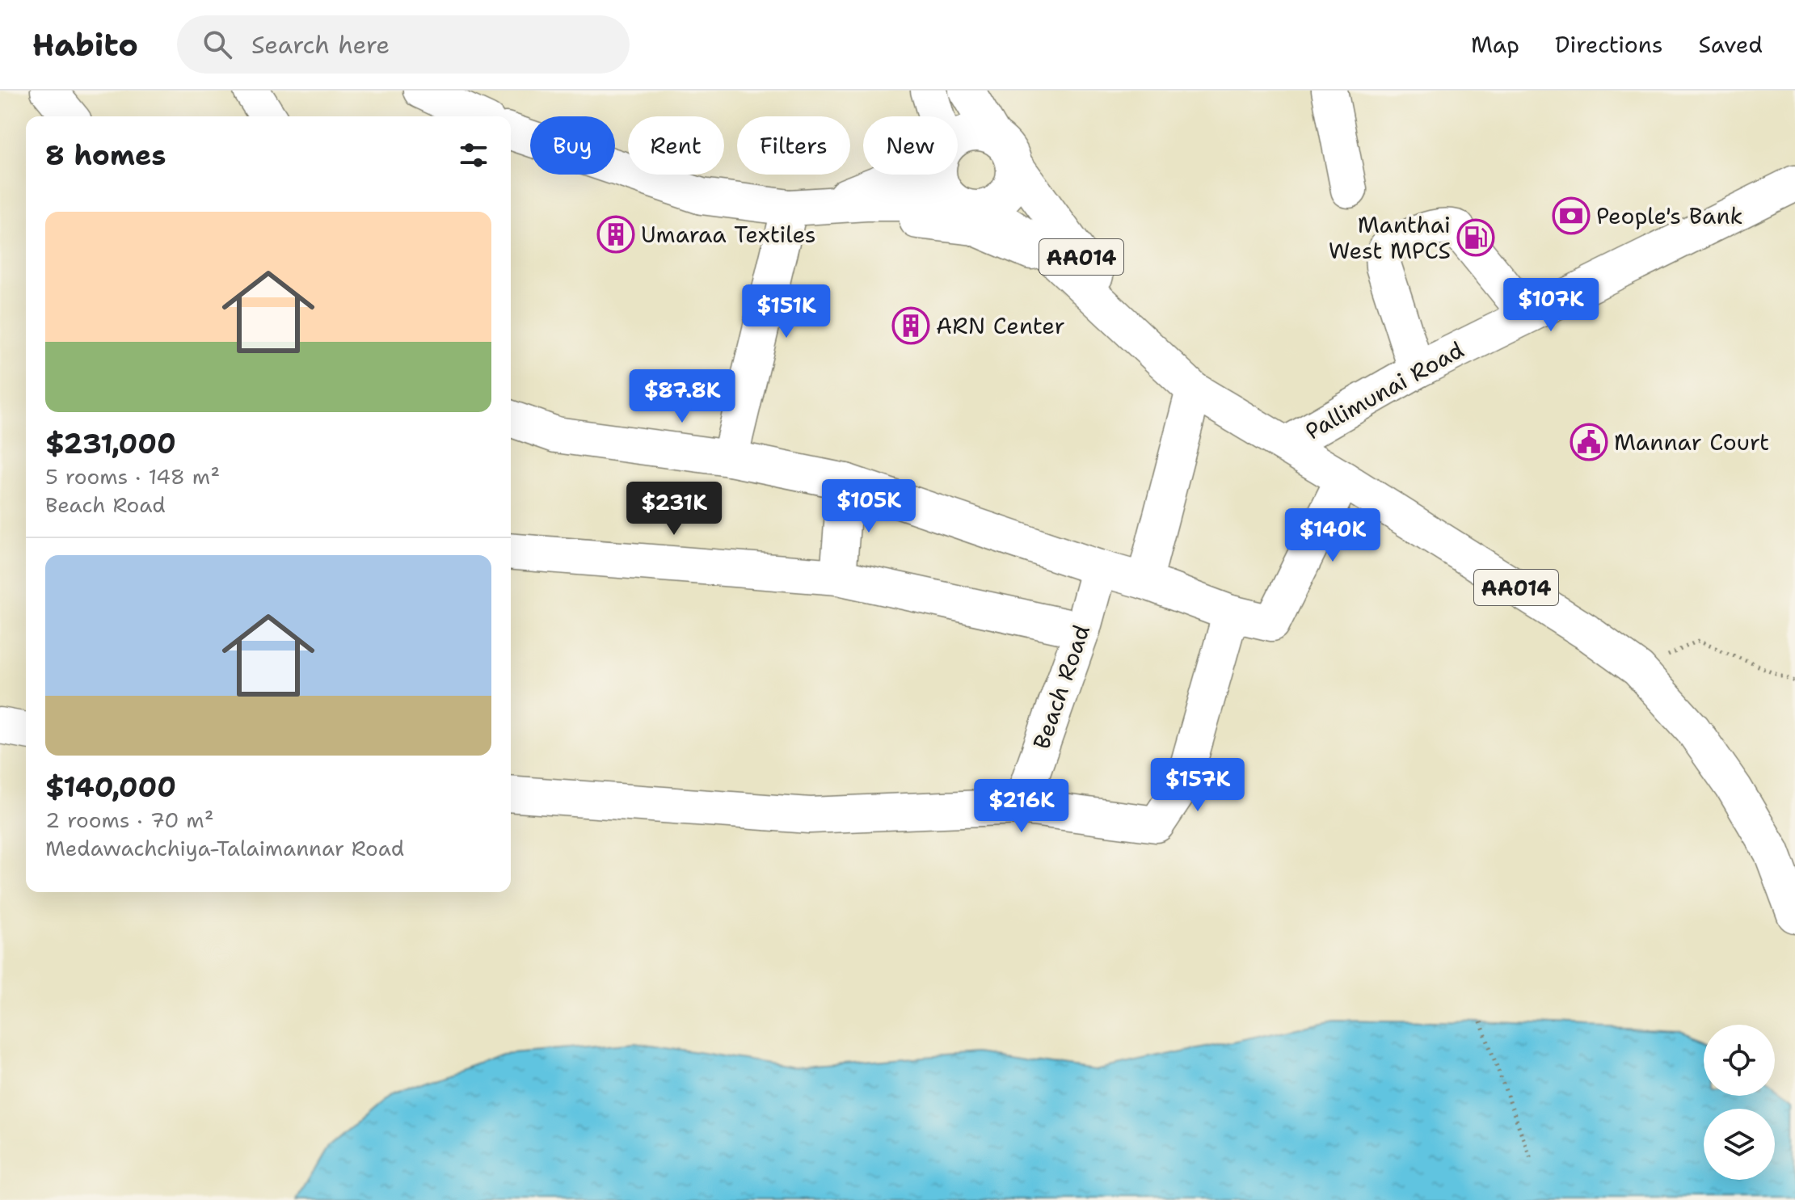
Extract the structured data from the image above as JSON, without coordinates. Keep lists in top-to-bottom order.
{
  "streets": {
    "main road": ["AA014", "Pallimunai Road", "Beach Road"]
  },
  "crossings": [
    ["AA014", "Pallimunai Road"]
  ],
  "places": {
    "bank": ["People's Bank"],
    "building": ["Umaraa Textiles", "ARN Center"],
    "fuel station": ["Manthai West MPCS"],
    "public building": ["Mannar Court"]
  },
  "page": {
    "header": "Habito",
    "search": "Search here",
    "nav": ["Map", "Directions", "Saved"],
    "chip": [
      "Buy",
      "Rent",
      "Filters",
      "New"
    ],
    "heading": "8 homes",
    "list": [
      {
        "name": "$231,000",
        "note": "5 rooms · 148 m² · Beach Road"
      },
      {
        "name": "$140,000",
        "note": "2 rooms · 70 m² · Medawachchiya-Talaimannar Road"
      }
    ],
    "price": [
      "$107K",
      "$151K",
      "$87.8K",
      "$105K",
      "$231K",
      "$140K",
      "$157K",
      "$216K"
    ]
  }
}
